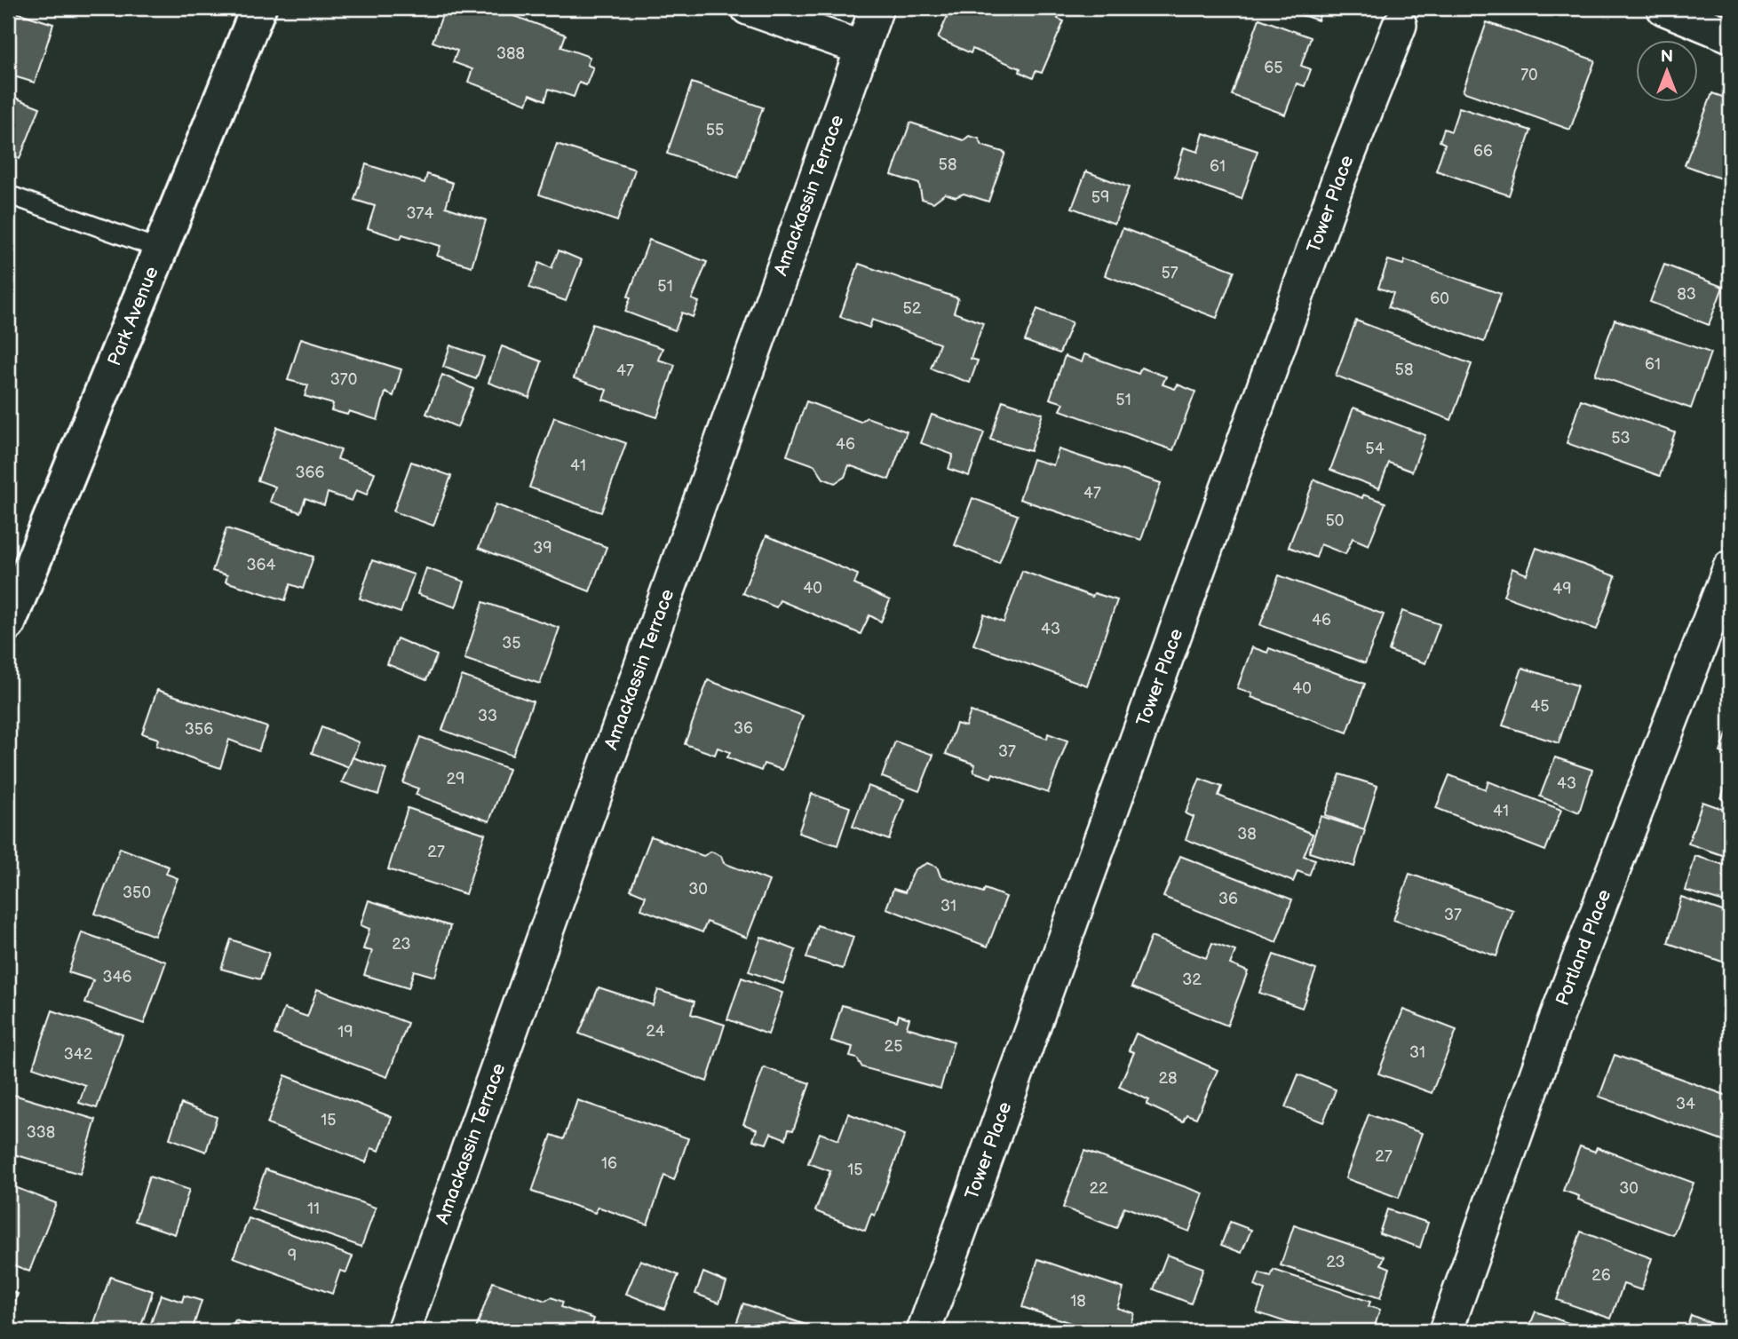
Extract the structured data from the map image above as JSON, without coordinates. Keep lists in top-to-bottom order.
{
  "streets": {
    "street": [
      "Amackassin Terrace",
      "Tower Place",
      "Park Avenue",
      "Portland Place"
    ]
  },
  "house_numbers": [
    "388",
    "65",
    "70",
    "55",
    "66",
    "58",
    "61",
    "59",
    "374",
    "57",
    "51",
    "83",
    "60",
    "52",
    "61",
    "58",
    "47",
    "370",
    "51",
    "53",
    "46",
    "54",
    "41",
    "366",
    "47",
    "50",
    "39",
    "364",
    "40",
    "49",
    "46",
    "43",
    "35",
    "40",
    "45",
    "33",
    "36",
    "356",
    "37",
    "29",
    "43",
    "41",
    "38",
    "27",
    "30",
    "350",
    "36",
    "31",
    "37",
    "23",
    "346",
    "32",
    "24",
    "19",
    "25",
    "31",
    "342",
    "28",
    "34",
    "15",
    "338",
    "27",
    "16",
    "15",
    "22",
    "30",
    "11",
    "9",
    "23",
    "26",
    "18"
  ],
  "north": "top"
}
